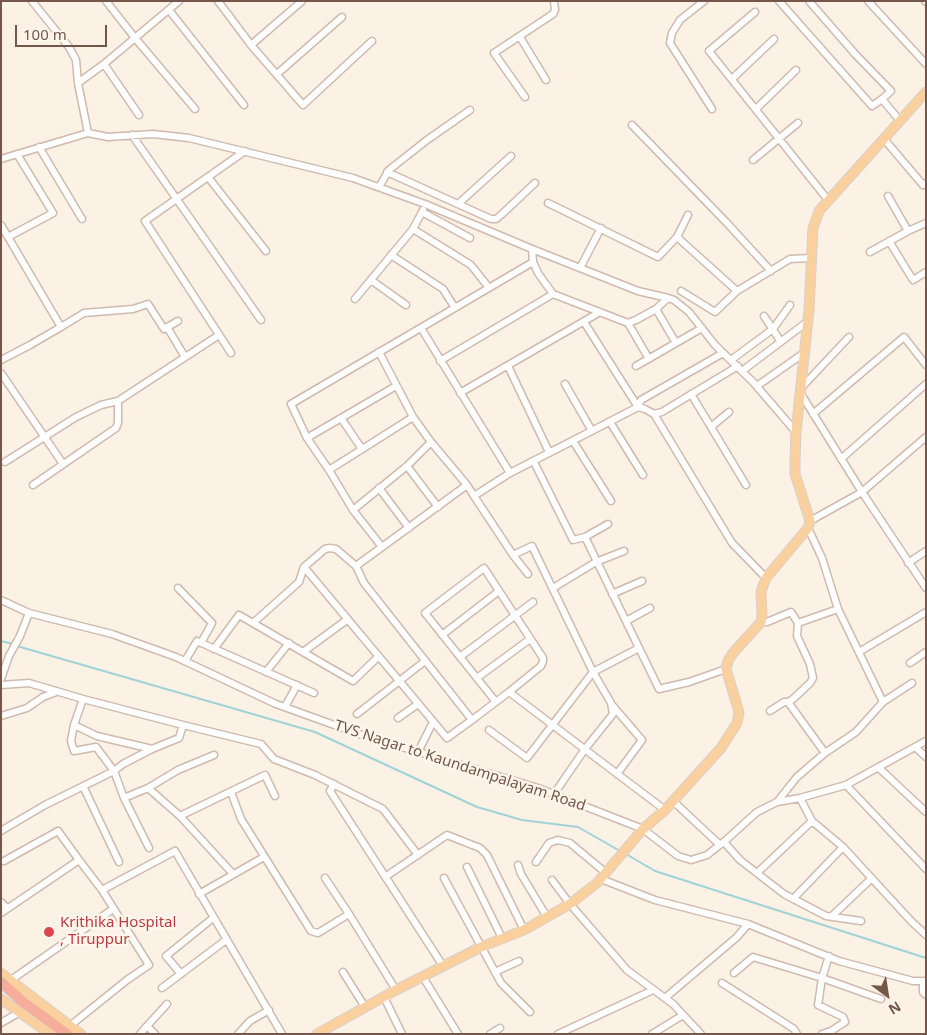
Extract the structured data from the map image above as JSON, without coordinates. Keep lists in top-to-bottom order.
{
  "streets": {
    "street": ["TVS Nagar to Kaundampalayam Road"]
  },
  "places": ["Krithika Hospital , Tiruppur"],
  "scale_bar": "100 m",
  "north": "bottom right"
}
